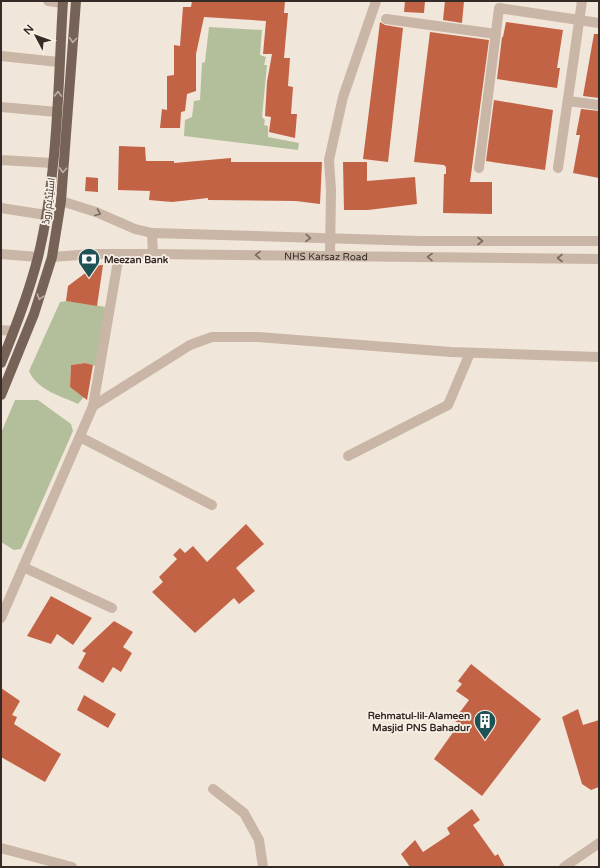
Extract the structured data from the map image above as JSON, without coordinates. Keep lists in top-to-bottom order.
{
  "streets": {
    "main road": ["اسٹیڈیم روڈ"],
    "street": ["NHS Karsaz Road"]
  },
  "crossings": [
    ["اسٹیڈیم روڈ", "NHS Karsaz Road"]
  ],
  "places": {
    "bank": ["Meezan Bank"],
    "building": ["Rehmatul-lil-Alameen Masjid PNS Bahadur"]
  },
  "north": "top left"
}
